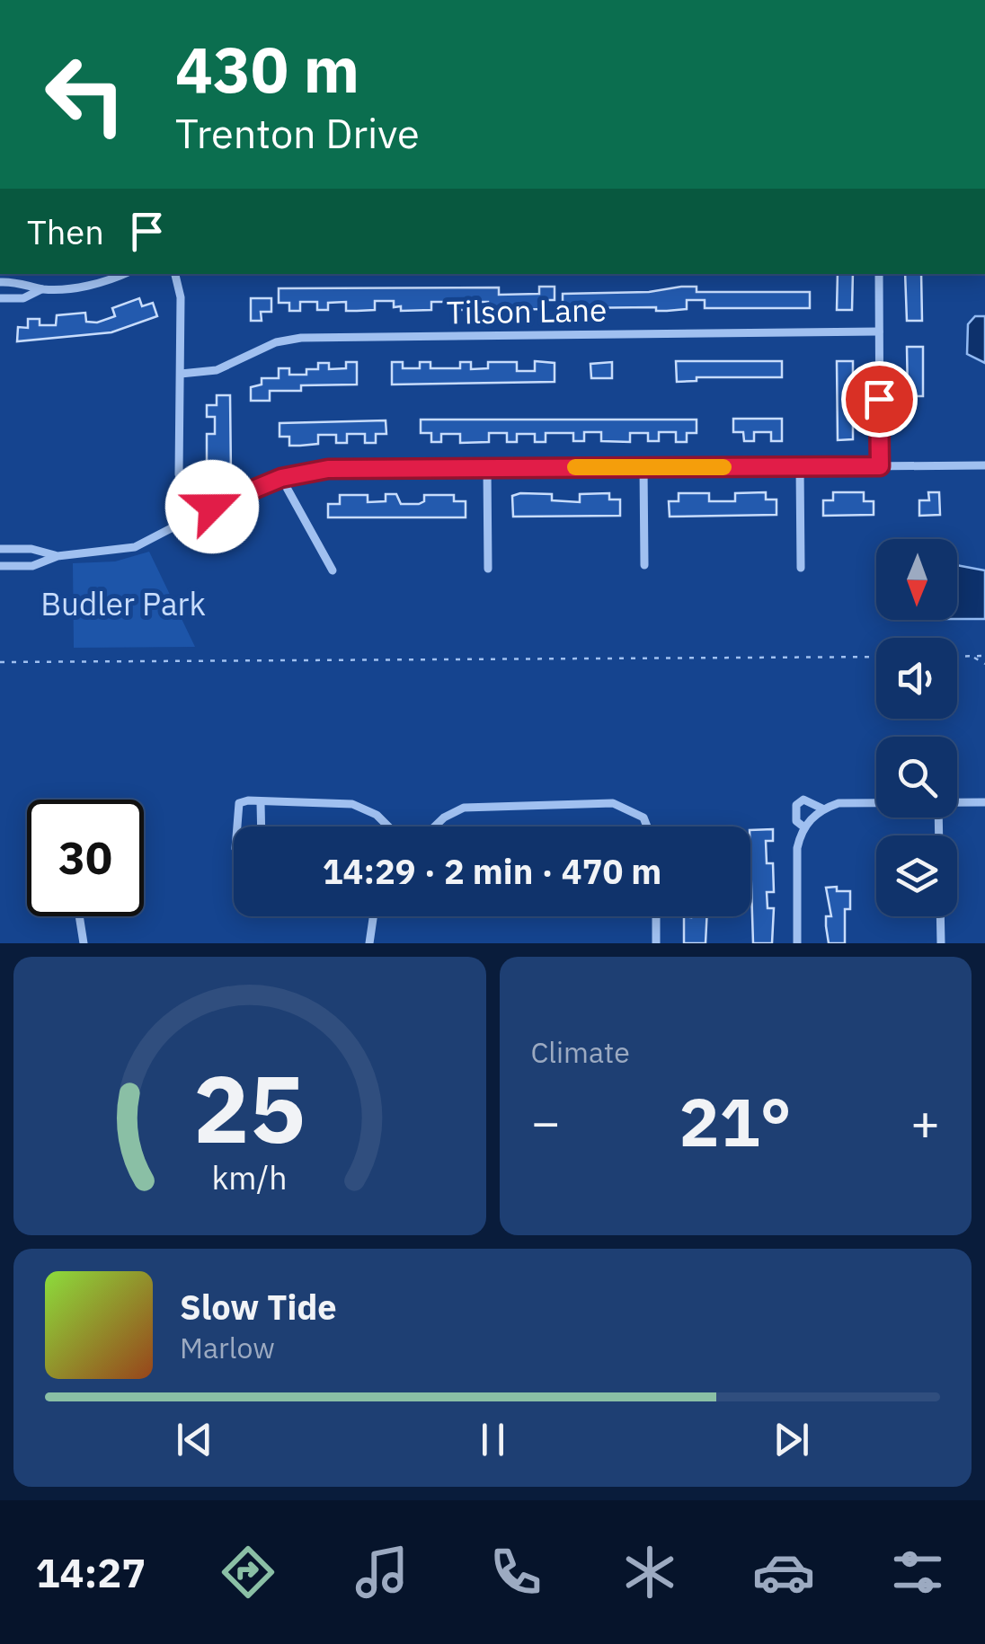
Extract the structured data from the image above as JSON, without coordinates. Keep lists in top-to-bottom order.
{
  "streets": {
    "street": ["Tilson Lane"]
  },
  "parks": ["Budler Park"],
  "north": "bottom",
  "page": {
    "turn": ["430 m", "Trenton Drive"],
    "then": "Then",
    "limit": "30",
    "trip": "14:29 · 2 min · 470 m",
    "tile": "Climate",
    "heat": ["−", "21°", "+"],
    "song": ["Slow Tide", "Marlow"],
    "tabs": "14:27",
    "gauge": ["25", "km/h"]
  }
}
